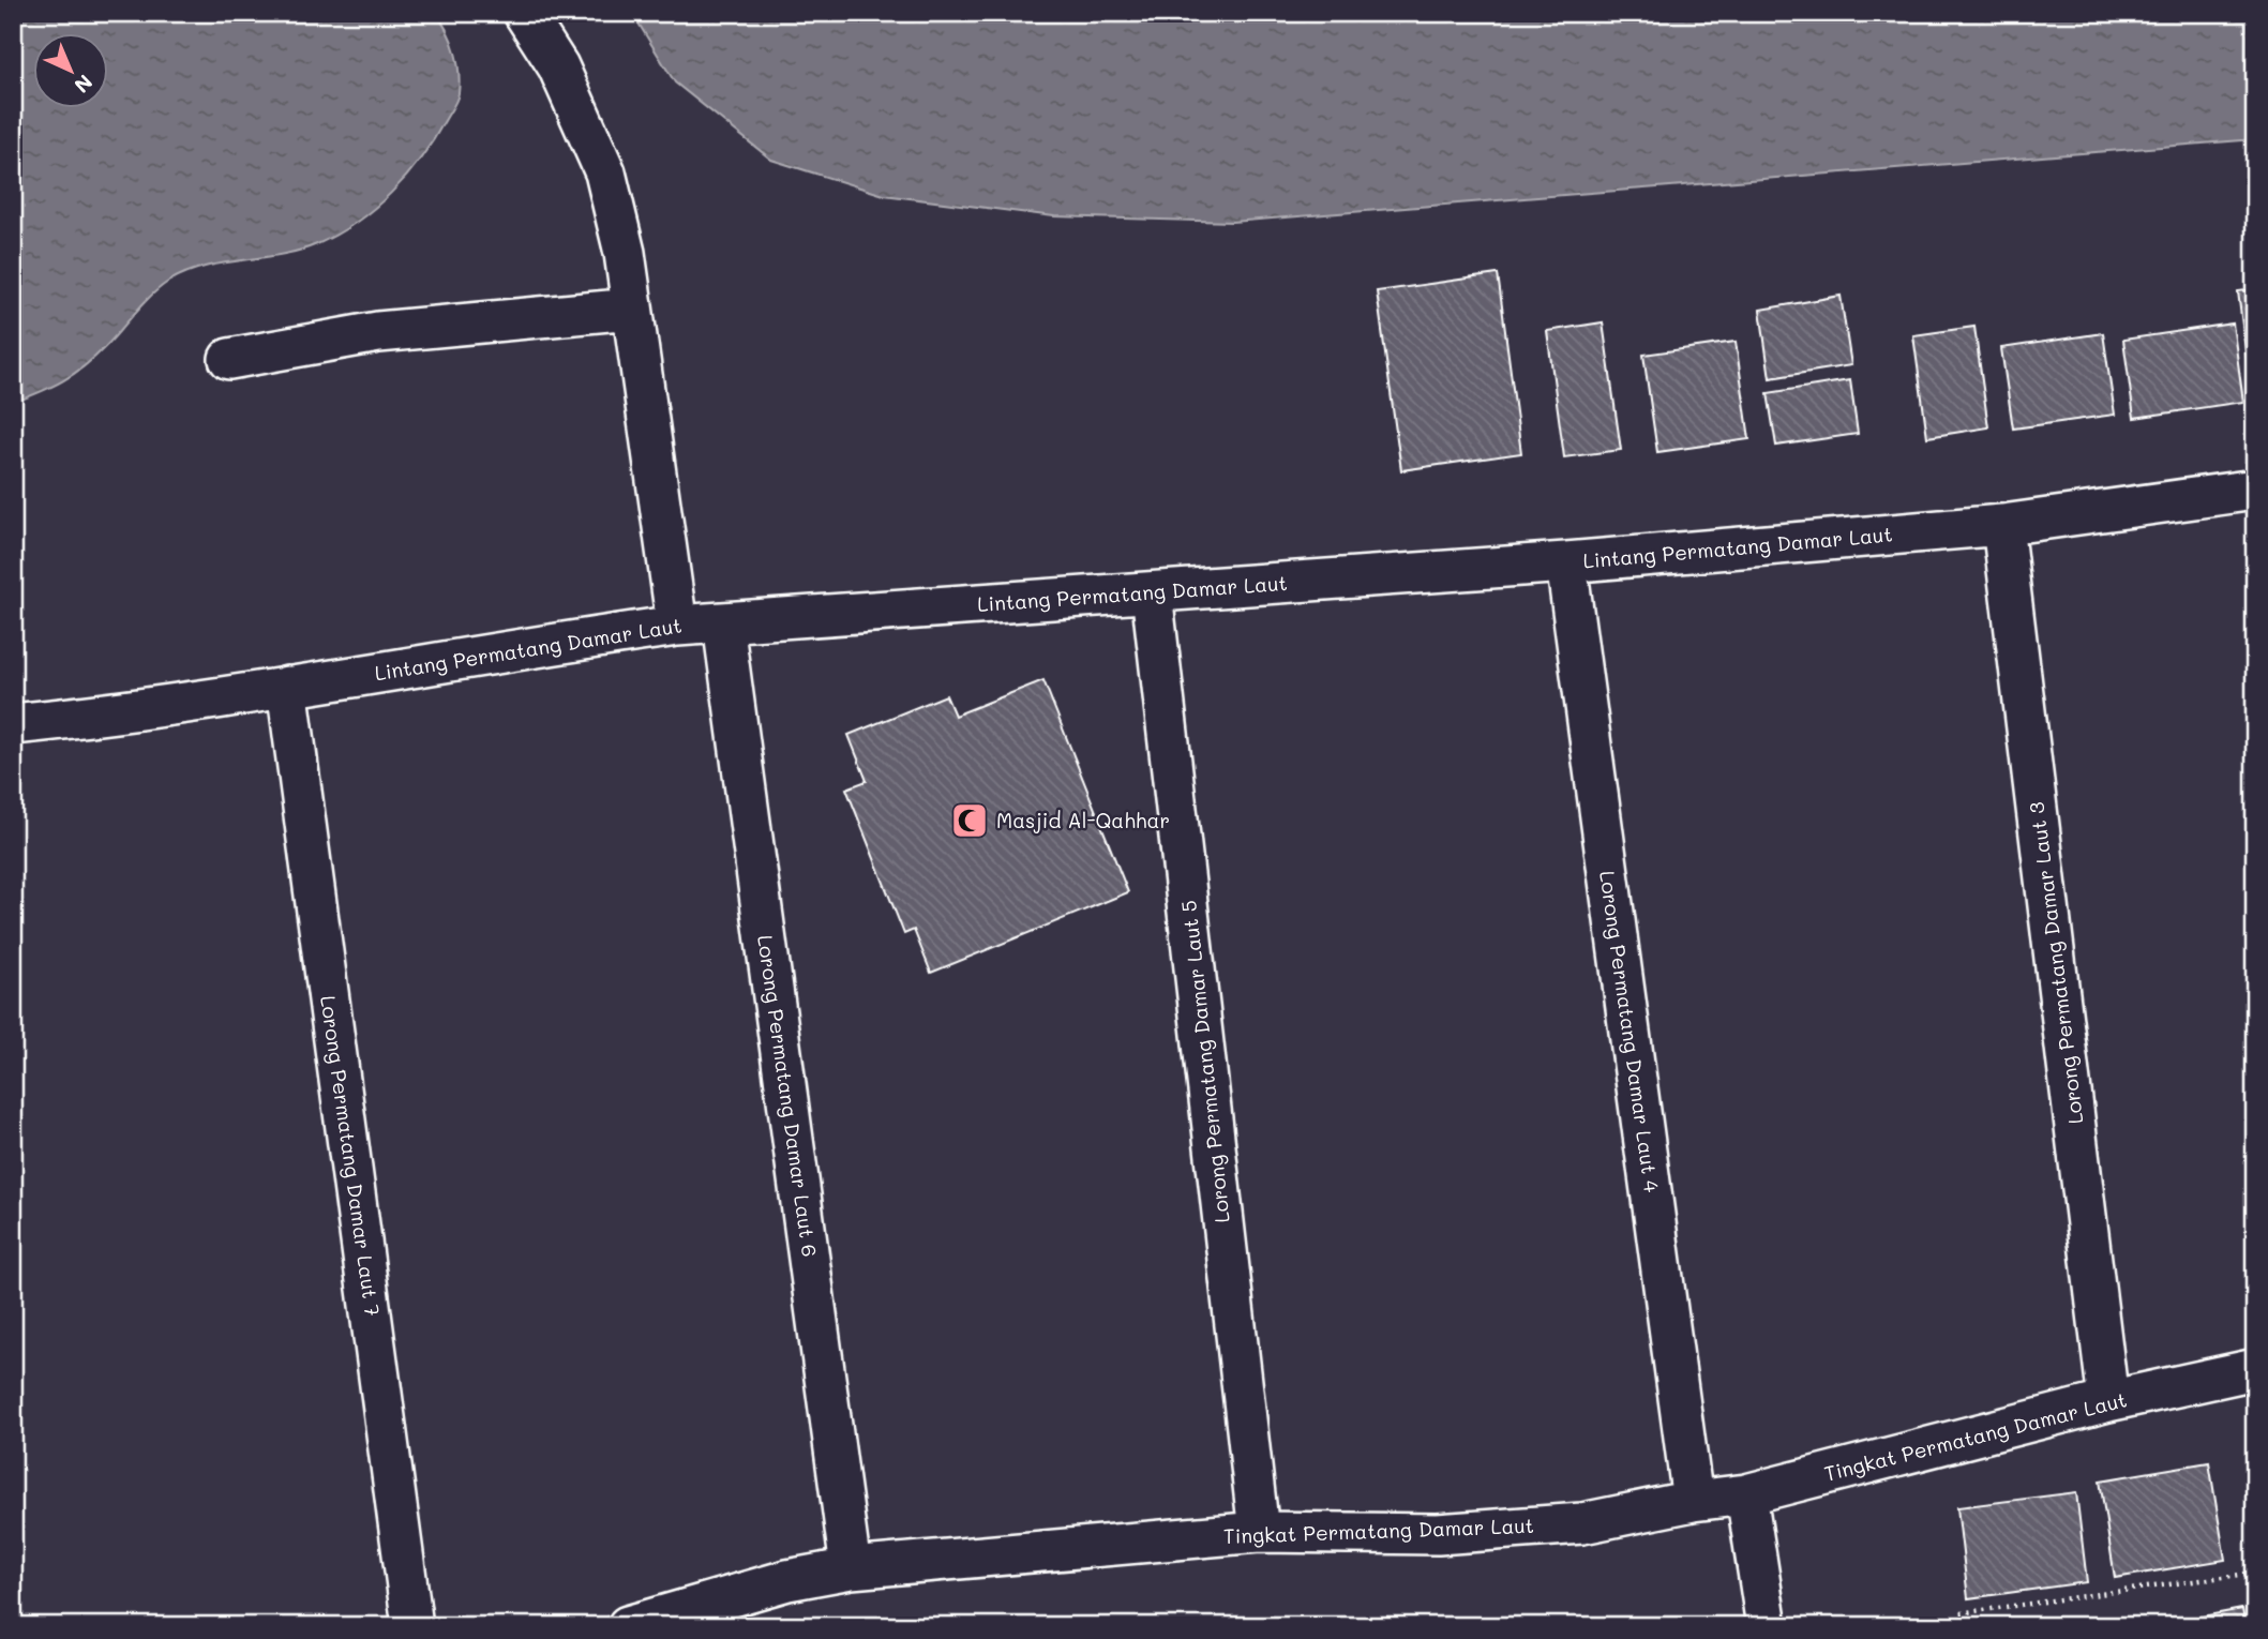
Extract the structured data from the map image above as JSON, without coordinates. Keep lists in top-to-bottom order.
{
  "streets": {
    "street": [
      "Lintang Permatang Damar Laut",
      "Lorong Permatang Damar Laut 3",
      "Lorong Permatang Damar Laut 4",
      "Lorong Permatang Damar Laut 5",
      "Lorong Permatang Damar Laut 6",
      "Lorong Permatang Damar Laut 7",
      "Tingkat Permatang Damar Laut"
    ]
  },
  "crossings": [
    ["Lintang Permatang Damar Laut", "Lorong Permatang Damar Laut 3"],
    ["Lintang Permatang Damar Laut", "Lorong Permatang Damar Laut 4"],
    ["Lintang Permatang Damar Laut", "Lorong Permatang Damar Laut 5"],
    ["Lintang Permatang Damar Laut", "Lorong Permatang Damar Laut 6"],
    ["Lintang Permatang Damar Laut", "Lorong Permatang Damar Laut 7"],
    ["Lorong Permatang Damar Laut 3", "Tingkat Permatang Damar Laut"],
    ["Lorong Permatang Damar Laut 4", "Tingkat Permatang Damar Laut"],
    ["Lorong Permatang Damar Laut 5", "Tingkat Permatang Damar Laut"],
    ["Lorong Permatang Damar Laut 6", "Tingkat Permatang Damar Laut"]
  ],
  "places": {
    "mosque": ["Masjid Al-Qahhar"]
  },
  "north": "bottom right"
}
